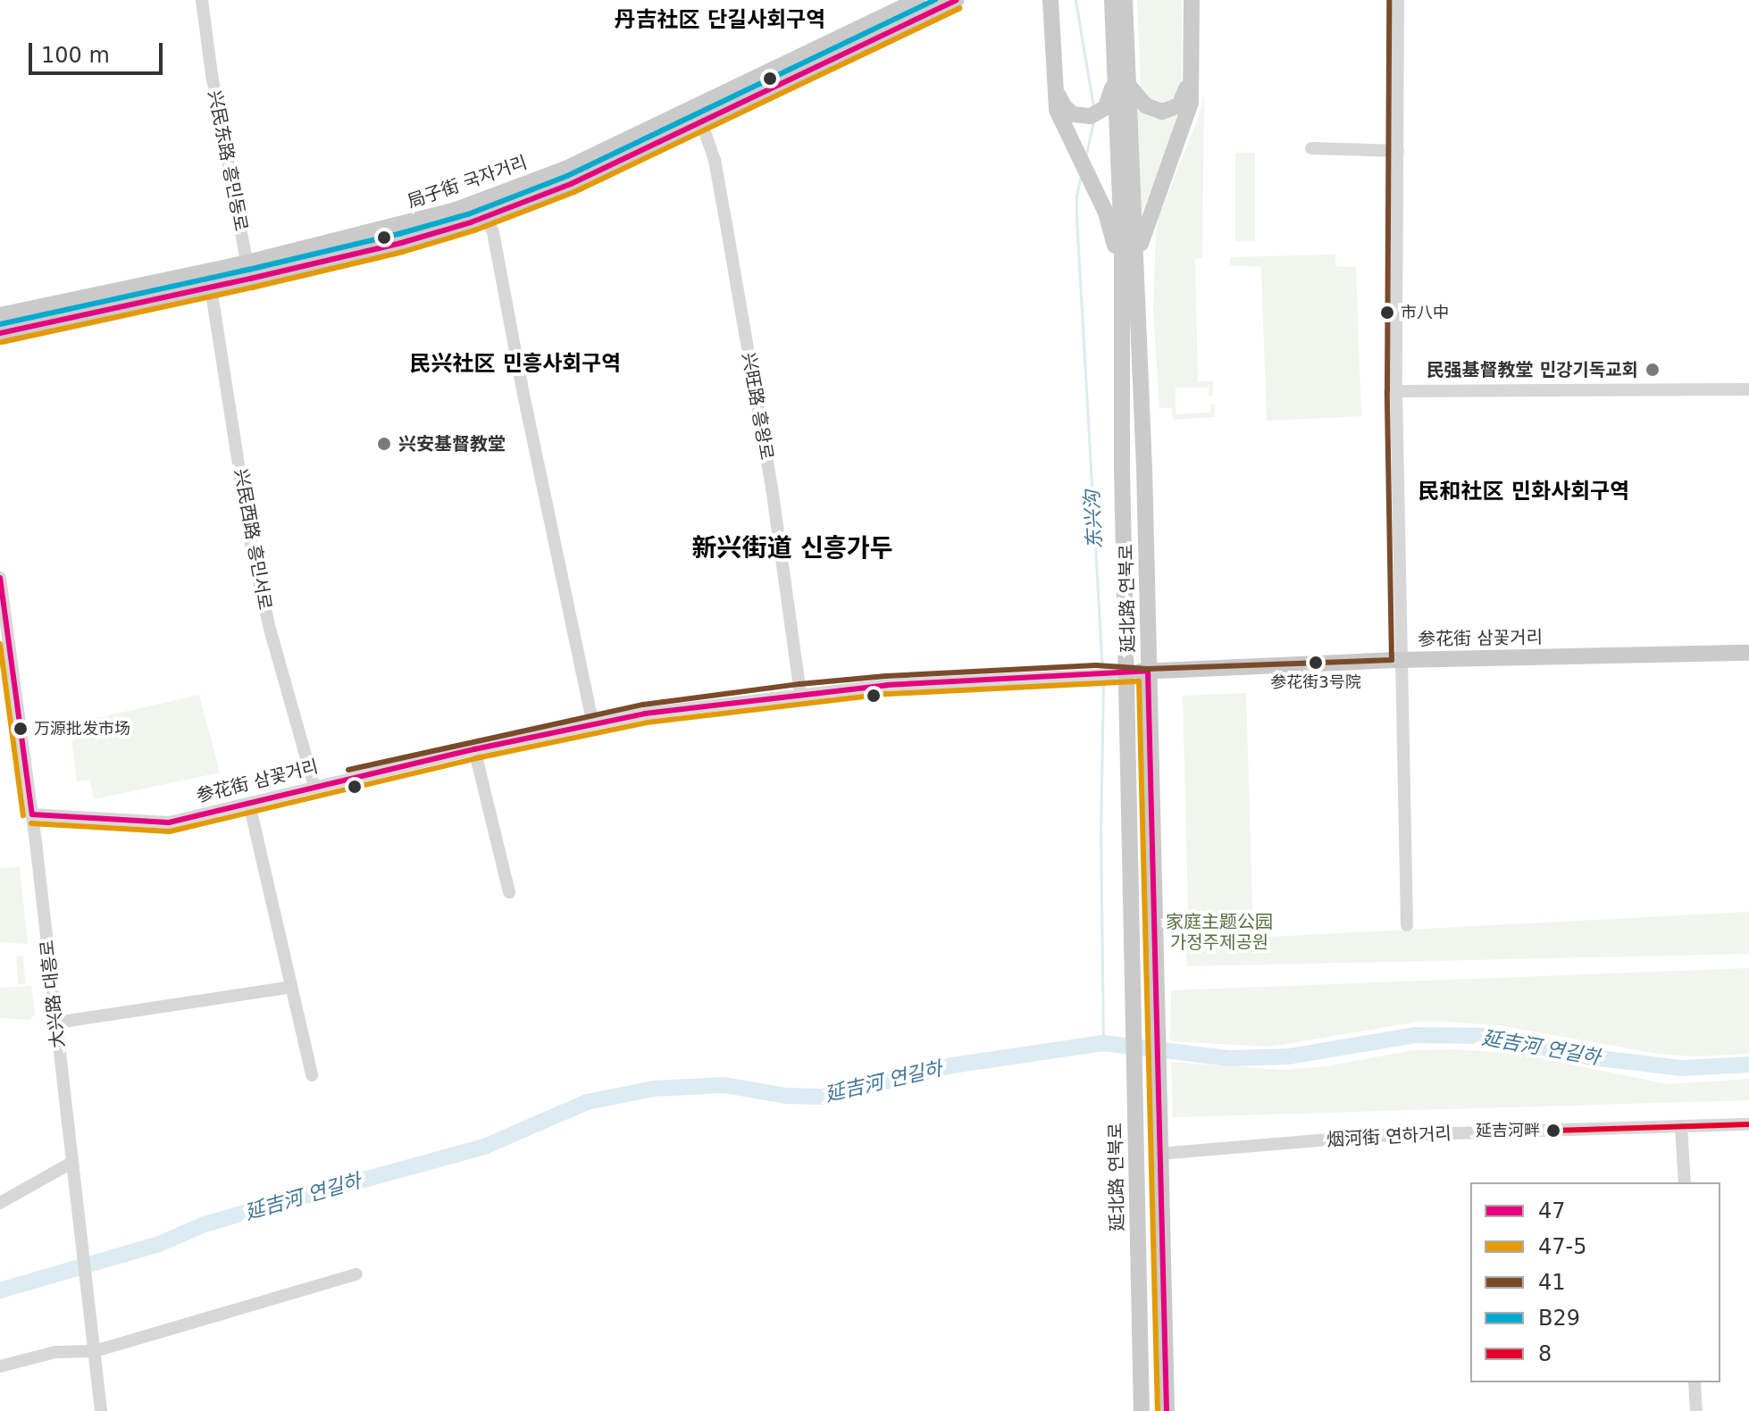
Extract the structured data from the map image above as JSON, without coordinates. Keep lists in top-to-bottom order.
{
  "streets": {
    "main road": ["局子街 국자거리", "延北路 연북로", "参花街 삼꽃거리"],
    "street": [
      "兴民东路 흥민동로",
      "兴旺路 흥왕로",
      "兴民西路 흥민서로",
      "大兴路 대흥로",
      "烟河街 연하거리"
    ]
  },
  "crossings": [
    ["兴民东路 흥민동로", "局子街 국자거리"],
    ["局子街 국자거리", "兴旺路 흥왕로"],
    ["局子街 국자거리", "兴民西路 흥민서로"],
    ["兴旺路 흥왕로", "参花街 삼꽃거리"],
    ["兴民西路 흥민서로", "参花街 삼꽃거리"],
    ["延北路 연북로", "参花街 삼꽃거리"],
    ["延北路 연북로", "烟河街 연하거리"],
    ["参花街 삼꽃거리", "大兴路 대흥로"]
  ],
  "districts": [
    "丹吉社区 단길사회구역",
    "民兴社区 민흥사회구역",
    "民和社区 민화사회구역",
    "新兴街道 신흥가두"
  ],
  "water": ["东兴沟", "延吉河 연길하"],
  "parks": ["家庭主题公园 가정주제공원"],
  "places": [
    "市八中",
    "民强基督教堂 민강기독교회",
    "兴安基督教堂",
    "参花街3号院",
    "万源批发市场",
    "延吉河畔"
  ],
  "lines": [
    "transit line 47",
    "transit line 41",
    "transit line B29",
    "transit line 47-5",
    "transit line 8"
  ],
  "legend": [
    "47",
    "47-5",
    "41",
    "B29",
    "8"
  ],
  "scale_bar": "100 m"
}
